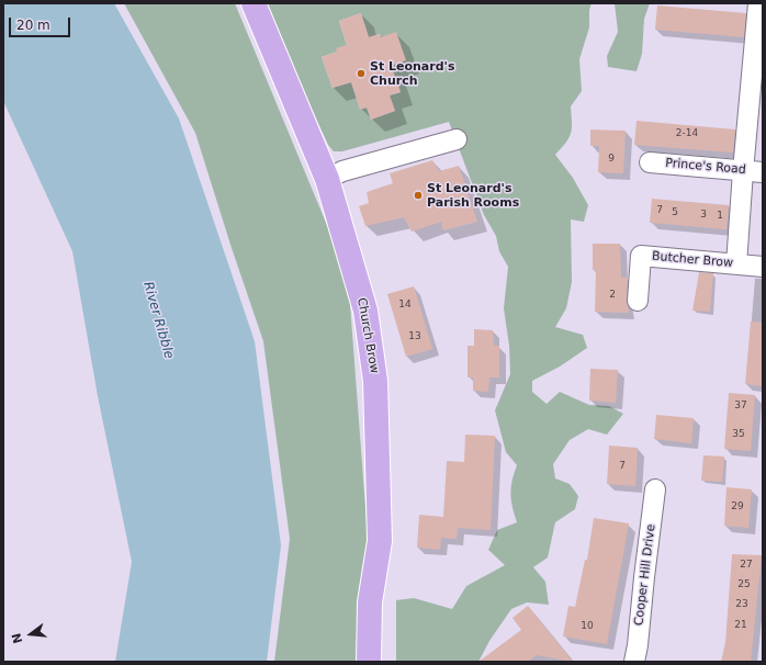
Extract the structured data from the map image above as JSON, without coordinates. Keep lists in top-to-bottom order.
{
  "streets": {
    "main road": ["Church Brow"],
    "street": ["Prince's Road", "Butcher Brow", "Cooper Hill Drive"]
  },
  "water": ["River Ribble"],
  "places": ["St Leonard's Church", "St Leonard's Parish Rooms"],
  "house_numbers": [
    "2-14",
    "9",
    "7",
    "5",
    "3",
    "1",
    "2",
    "14",
    "13",
    "37",
    "35",
    "7",
    "29",
    "27",
    "25",
    "23",
    "21",
    "10"
  ],
  "scale_bar": "20 m",
  "north": "left"
}
